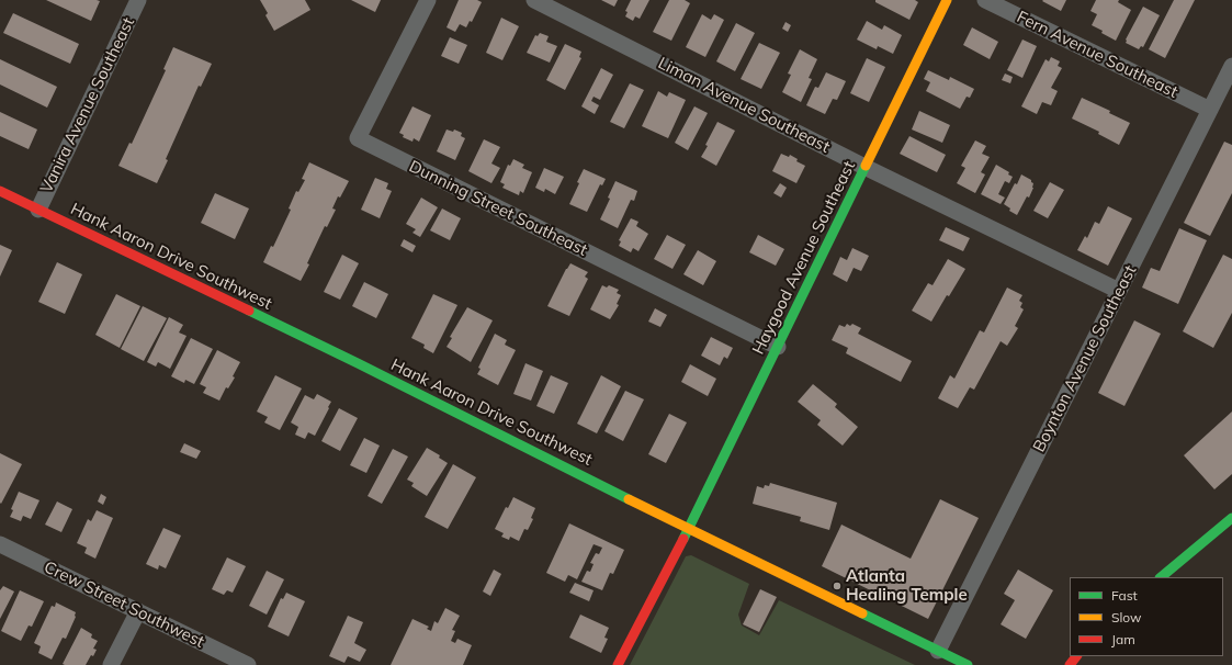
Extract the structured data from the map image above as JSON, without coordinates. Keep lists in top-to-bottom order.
{
  "streets": {
    "main road": ["Hank Aaron Drive Southwest", "Haygood Avenue Southeast"],
    "street": [
      "Fern Avenue Southeast",
      "Vanira Avenue Southeast",
      "Liman Avenue Southeast",
      "Dunning Street Southeast",
      "Boynton Avenue Southeast",
      "Crew Street Southwest"
    ]
  },
  "crossings": [
    ["Fern Avenue Southeast", "Boynton Avenue Southeast"],
    ["Vanira Avenue Southeast", "Hank Aaron Drive Southwest"],
    ["Liman Avenue Southeast", "Haygood Avenue Southeast"],
    ["Liman Avenue Southeast", "Boynton Avenue Southeast"],
    ["Dunning Street Southeast", "Haygood Avenue Southeast"],
    ["Hank Aaron Drive Southwest", "Haygood Avenue Southeast"],
    ["Hank Aaron Drive Southwest", "Boynton Avenue Southeast"]
  ],
  "places": ["Atlanta Healing Temple"],
  "legend": ["Fast", "Slow", "Jam"]
}
